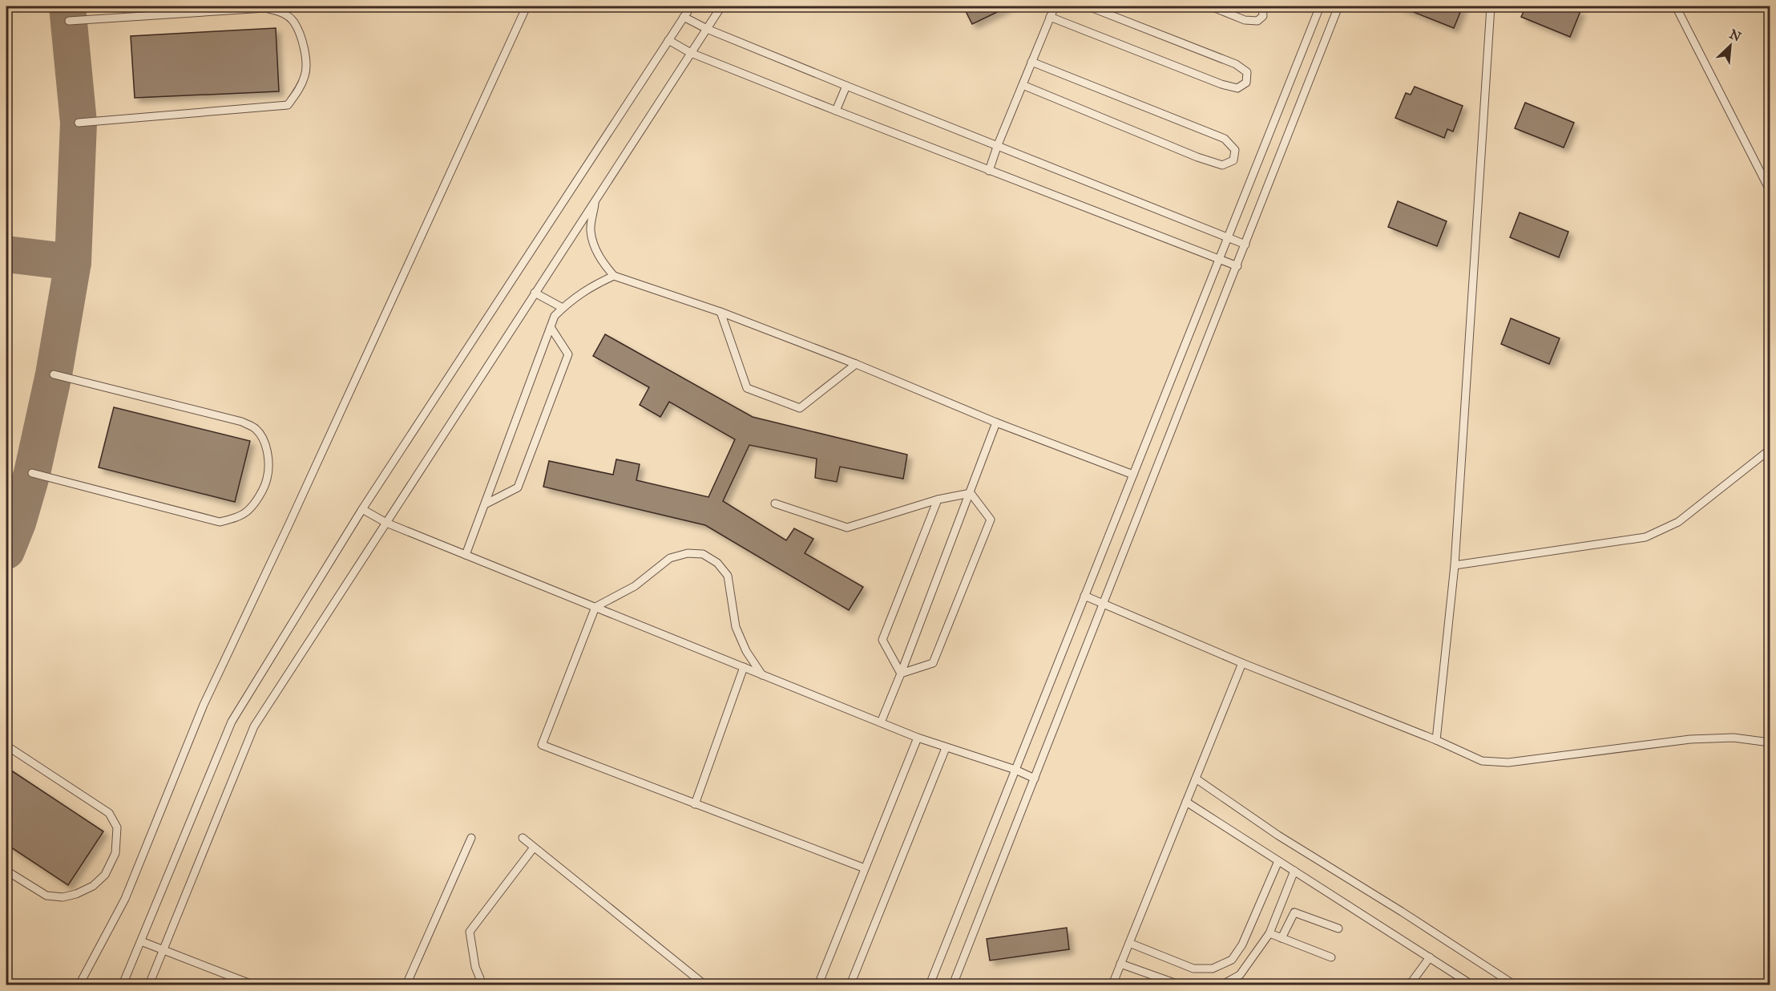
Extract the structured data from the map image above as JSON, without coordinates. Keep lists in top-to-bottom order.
{
  "north": "top right"
}
